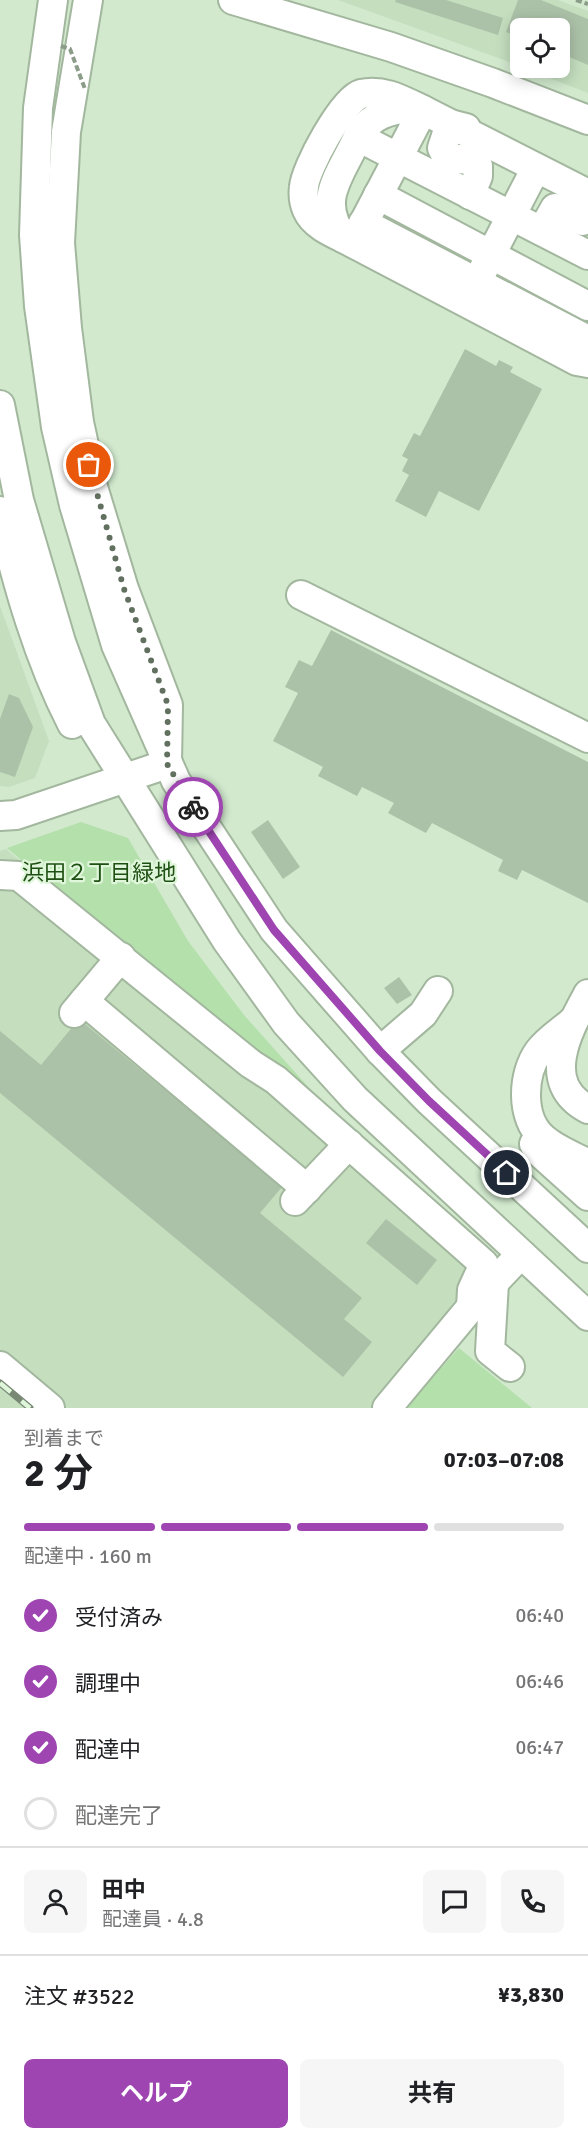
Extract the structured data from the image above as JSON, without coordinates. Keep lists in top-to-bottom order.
{
  "parks": ["浜田２丁目緑地"],
  "page": {
    "heading": ["2 分", "到着まで", "07:03–07:08"],
    "panel": [
      "田中",
      "配達員 · 4.8",
      "注文 #3522",
      "¥3,830"
    ],
    "bar": "配達中 · 160 m",
    "list": [
      ["受付済み", "06:40"],
      ["調理中", "06:46"],
      ["配達中", "06:47"],
      "配達完了"
    ],
    "buttons": ["ヘルプ", "共有"]
  }
}
